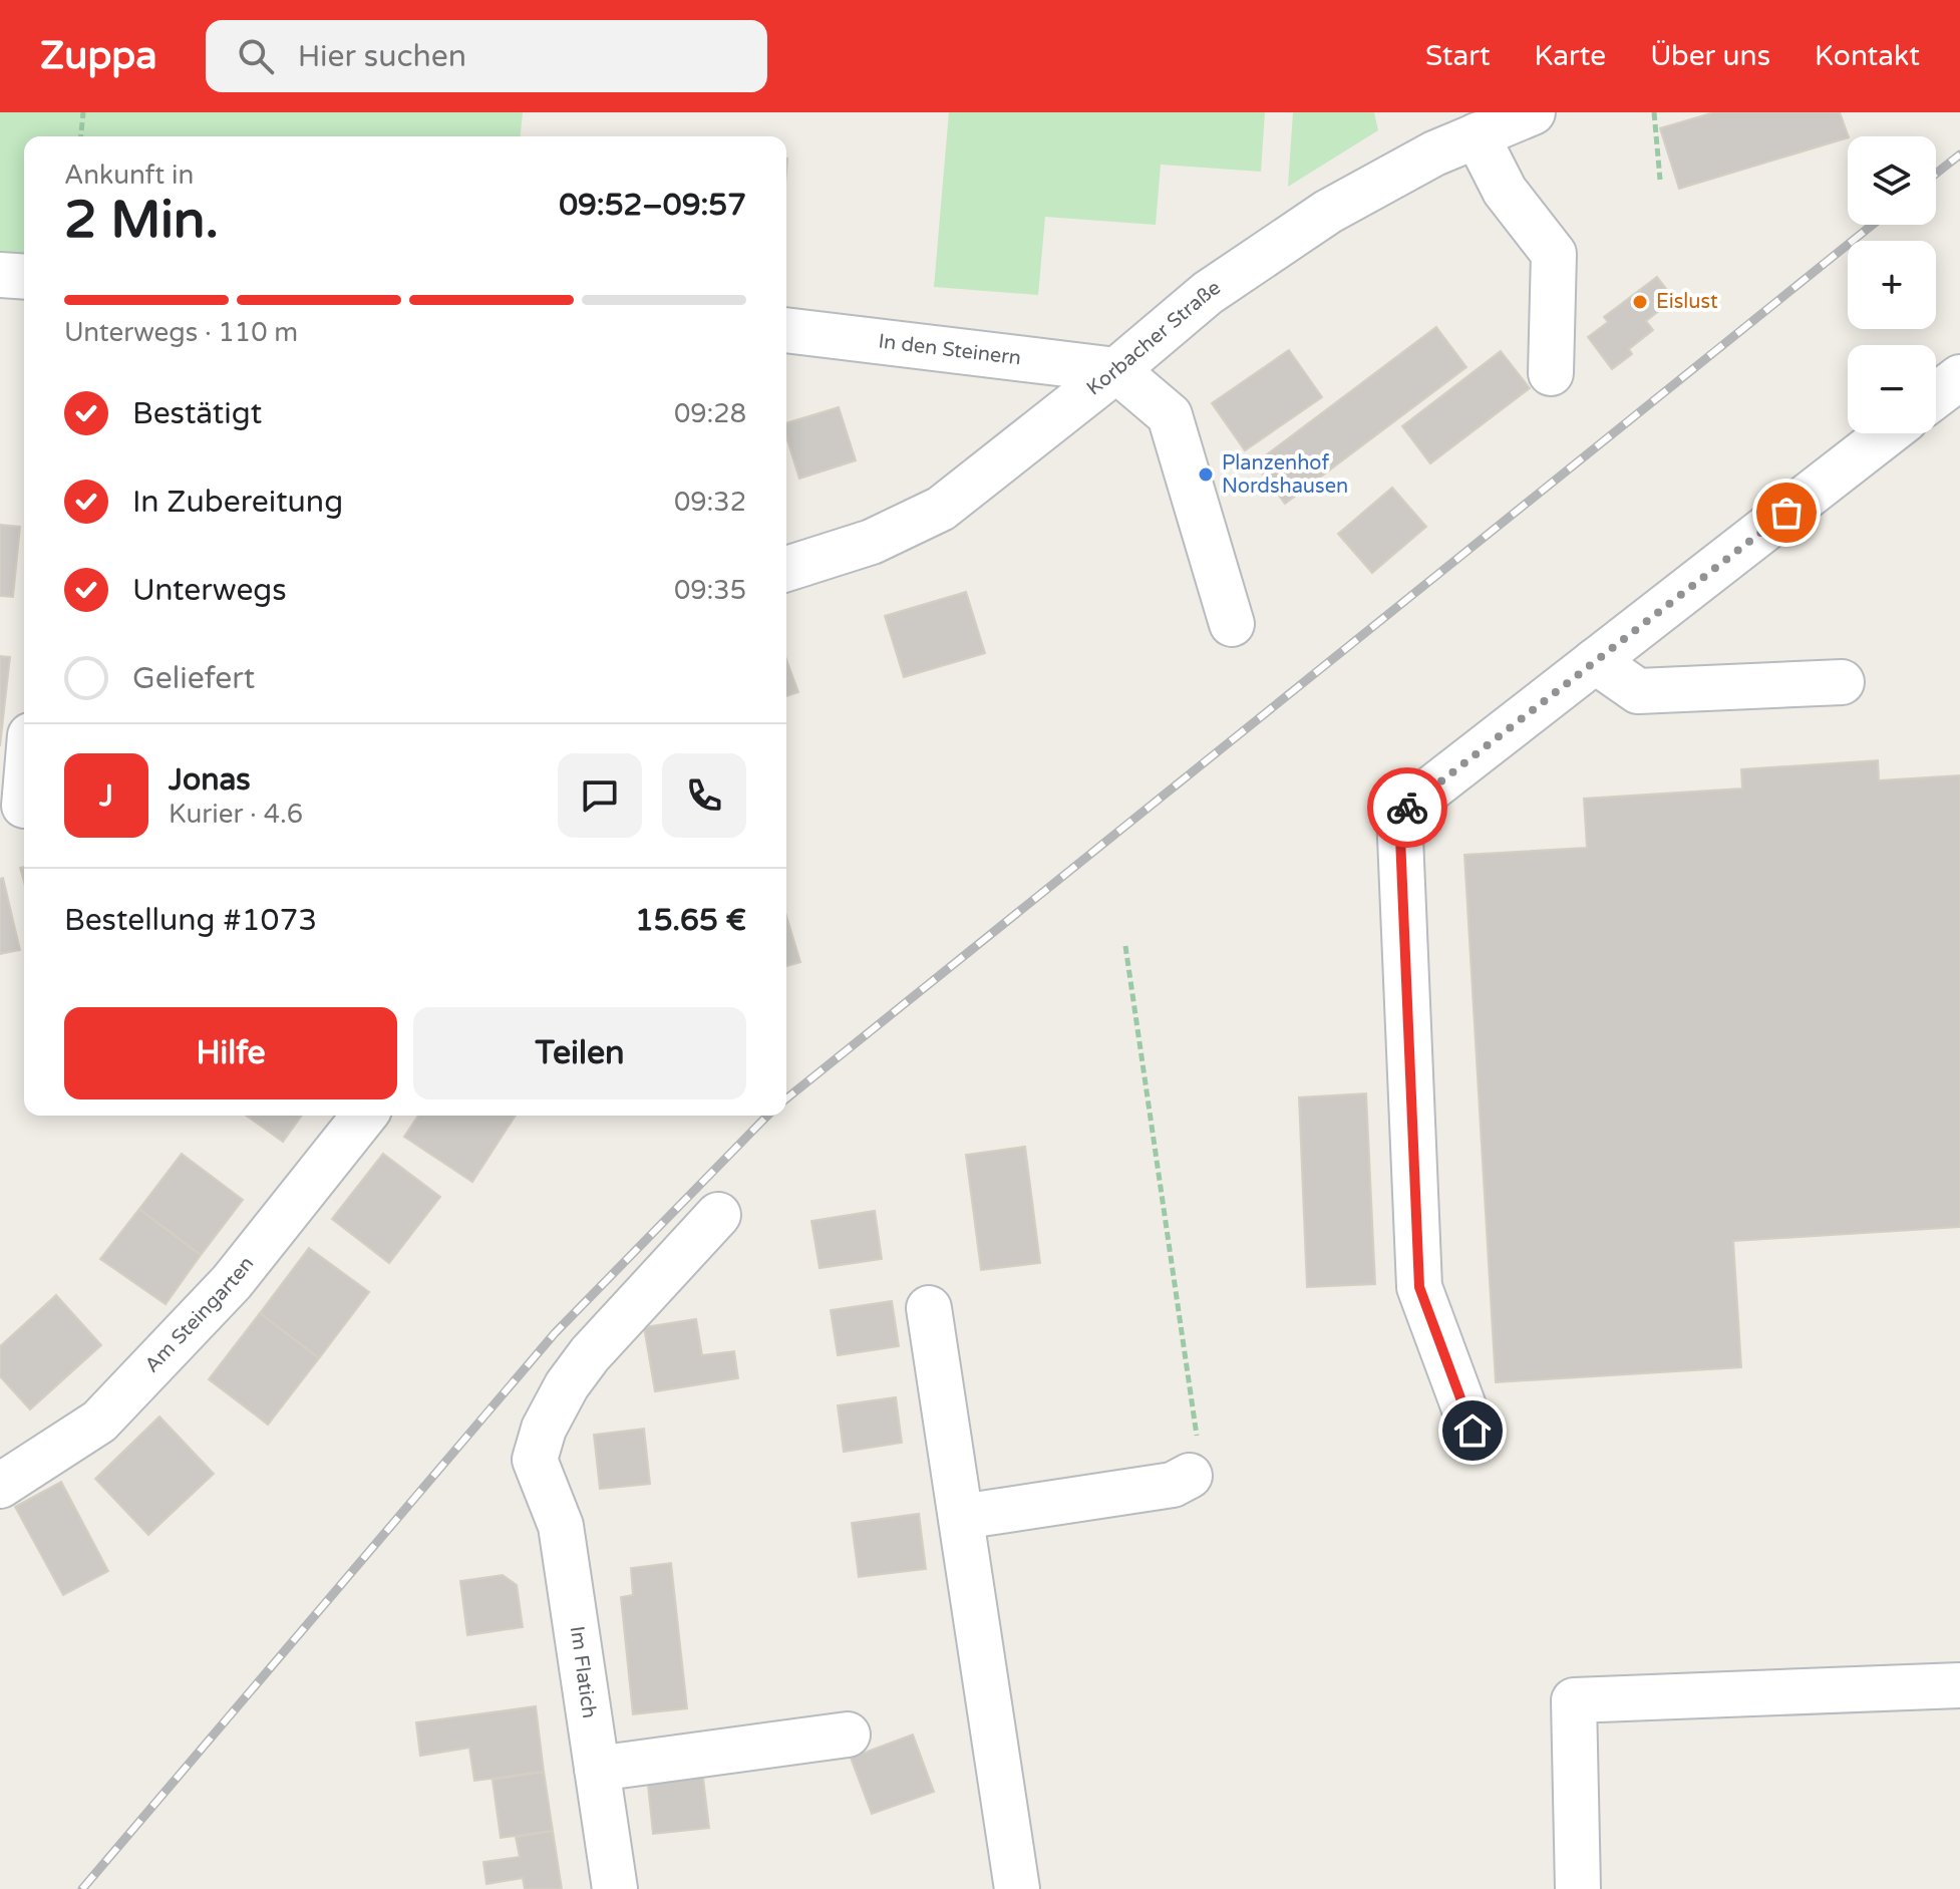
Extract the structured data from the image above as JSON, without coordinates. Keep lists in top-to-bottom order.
{
  "streets": {
    "street": [
      "Korbacher Straße",
      "In den Steinern",
      "Am Steingarten",
      "Im Flatich"
    ]
  },
  "crossings": [
    ["Korbacher Straße", "In den Steinern"]
  ],
  "places": ["Eislust", "Planzenhof Nordshausen"],
  "page": {
    "header": "Zuppa",
    "search": "Hier suchen",
    "nav": [
      "Start",
      "Karte",
      "Über uns",
      "Kontakt"
    ],
    "map_buttons": ["+", "−"],
    "heading": ["2 Min.", "Ankunft in", "09:52–09:57"],
    "panel": [
      "Jonas",
      "Kurier · 4.6",
      "Bestellung #1073",
      "15.65 €"
    ],
    "bar": "Unterwegs · 110 m",
    "list": [
      ["Bestätigt", "09:28"],
      ["In Zubereitung", "09:32"],
      ["Unterwegs", "09:35"],
      "Geliefert"
    ],
    "round": "J",
    "buttons": ["Hilfe", "Teilen"]
  }
}
